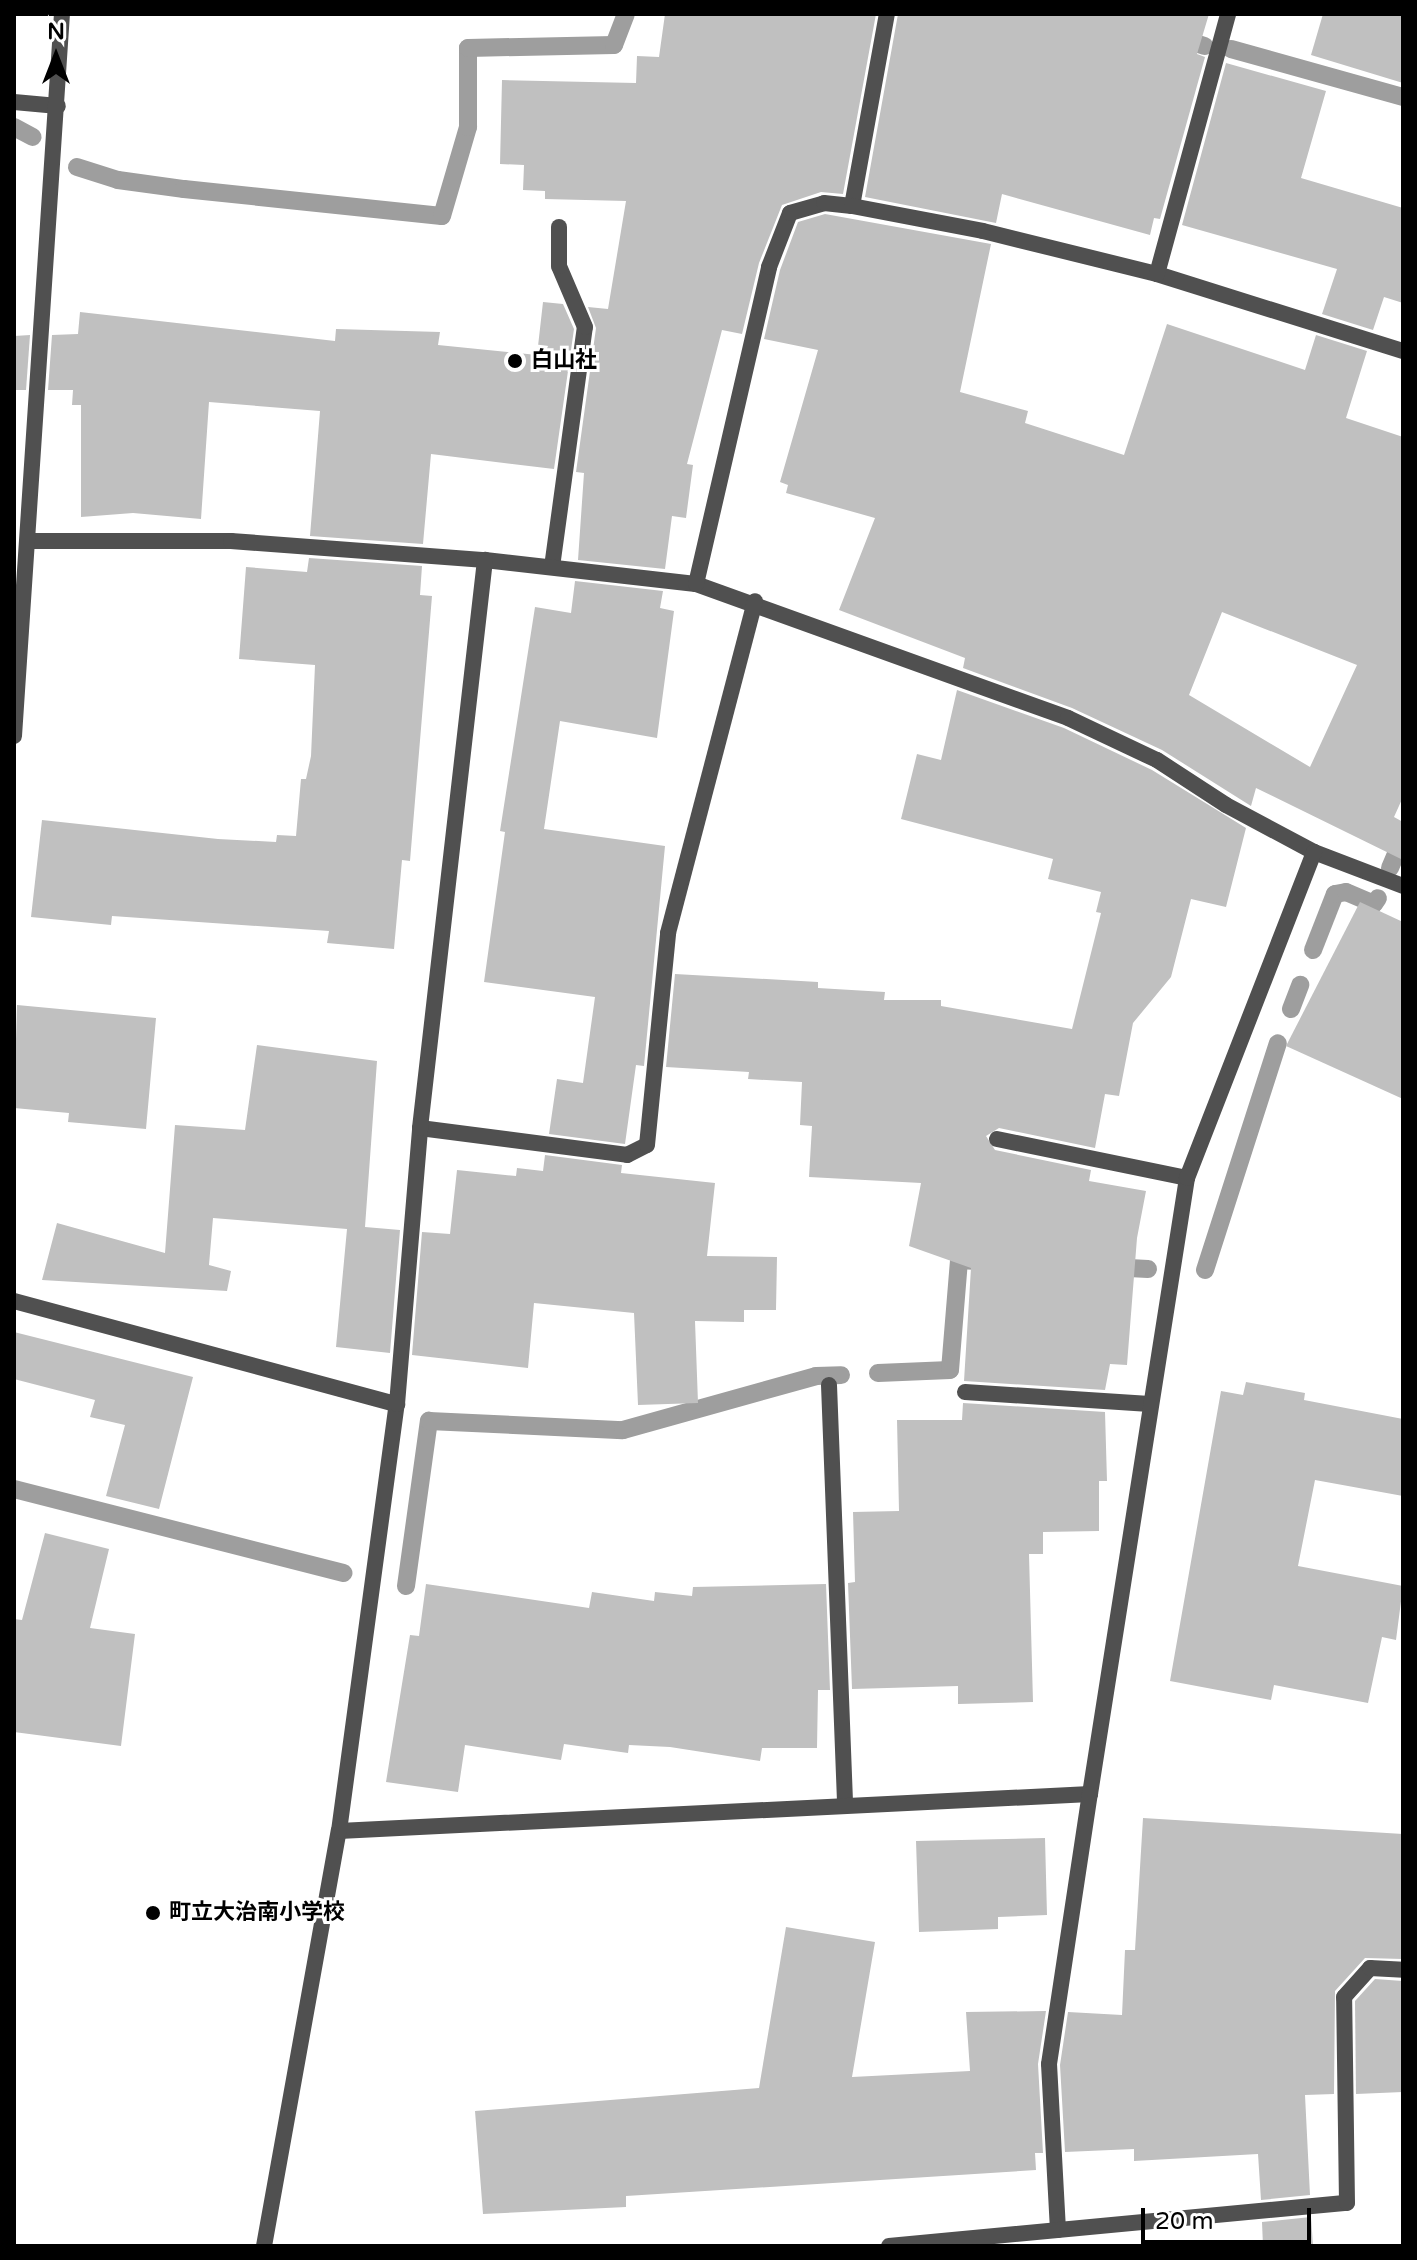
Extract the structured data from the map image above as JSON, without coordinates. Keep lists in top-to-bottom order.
{
  "places": ["白山社", "町立大治南小学校"],
  "scale_bar": "20 m",
  "north": "top"
}
